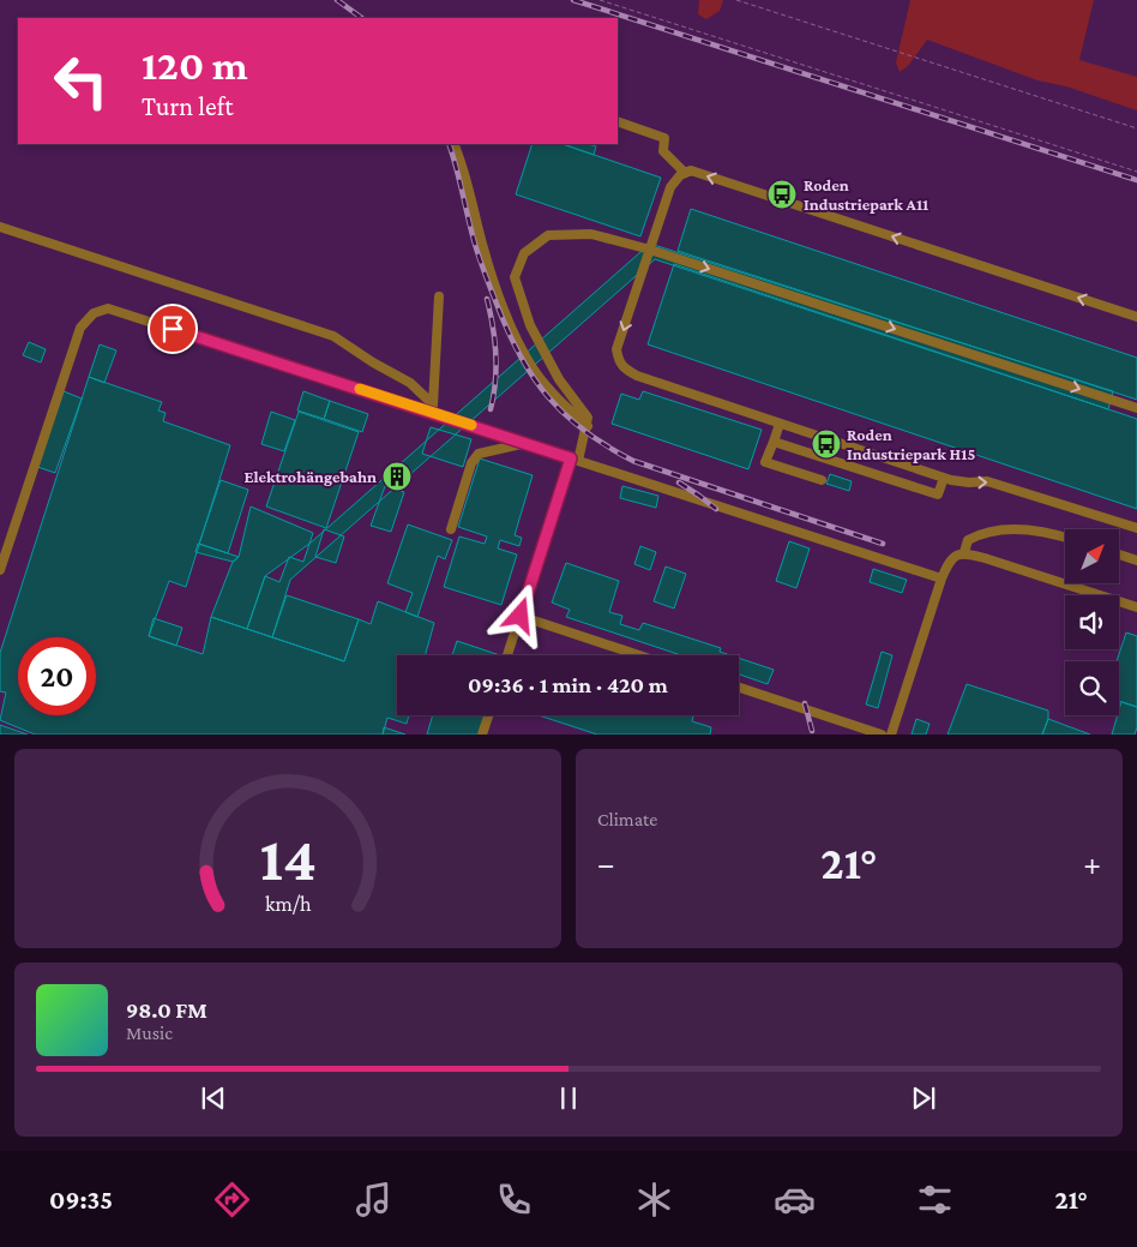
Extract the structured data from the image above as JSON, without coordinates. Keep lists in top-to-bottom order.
{
  "places": {
    "bus stop": ["Roden Industriepark A11", "Roden Industriepark H15"],
    "building": ["Elektrohängebahn"]
  },
  "north": "top right",
  "page": {
    "turn": ["120 m", "Turn left"],
    "limit": "20",
    "trip": "09:36 · 1 min · 420 m",
    "tile": "Climate",
    "heat": ["−", "21°", "+"],
    "song": ["98.0 FM", "Music"],
    "tabs": ["09:35", "21°"],
    "gauge": ["14", "km/h"]
  }
}
